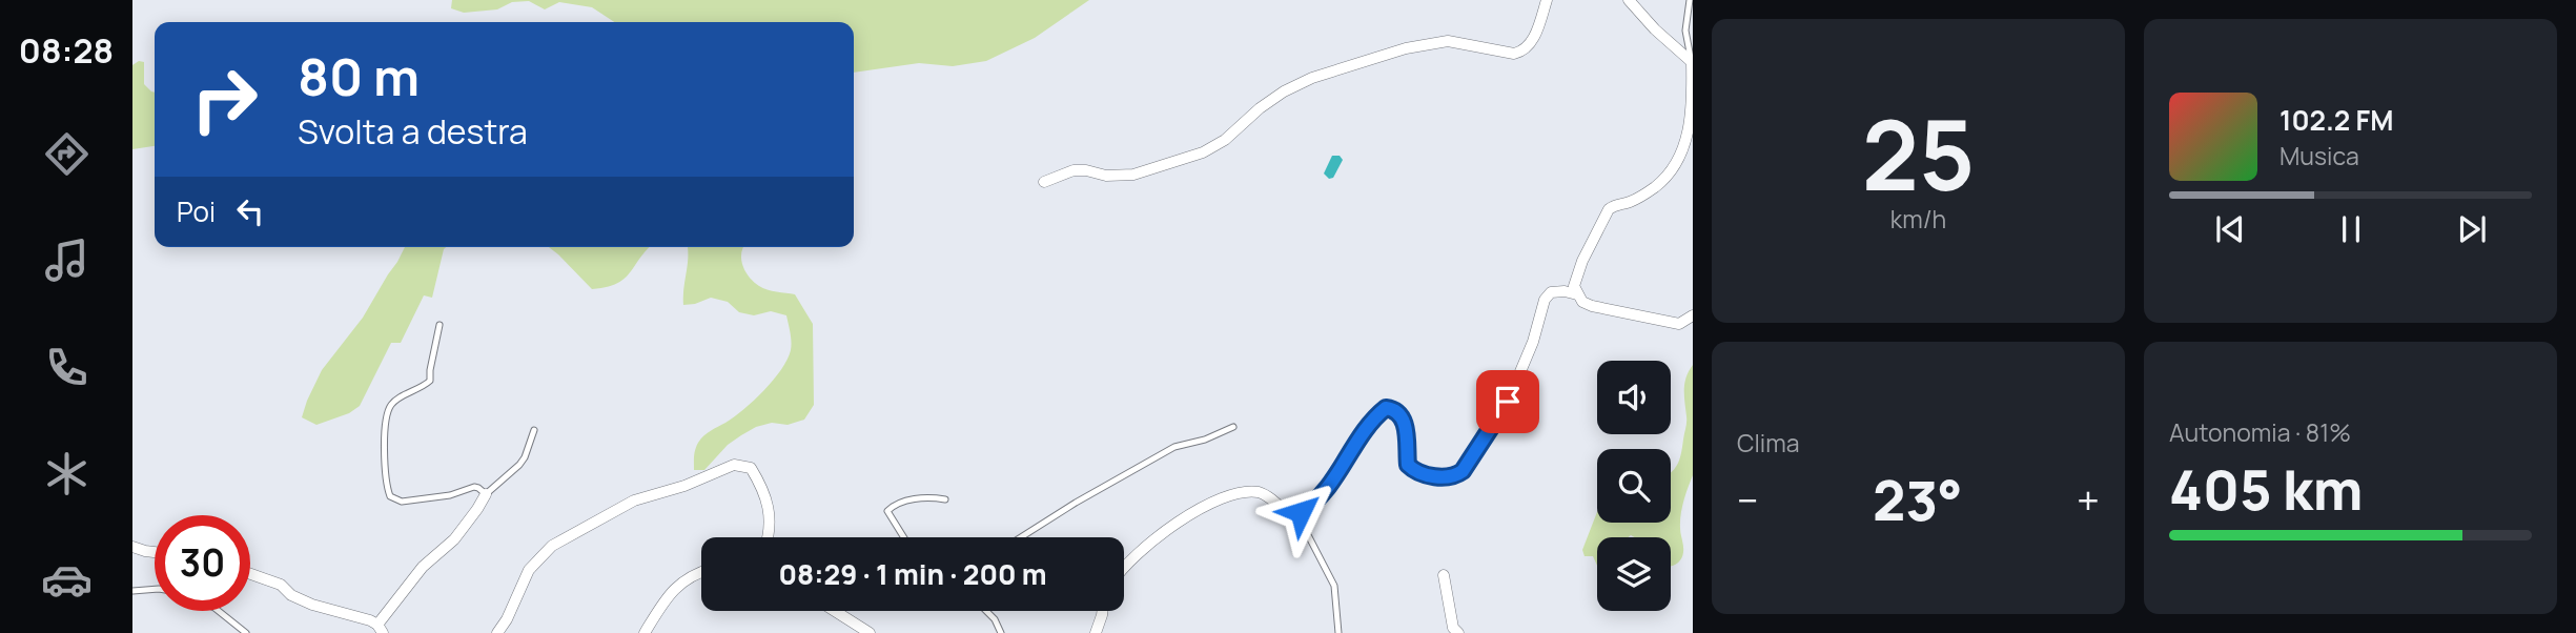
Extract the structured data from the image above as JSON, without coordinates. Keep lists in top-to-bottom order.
{
  "page": {
    "tabs": "08:28",
    "tile": [
      ["25", "km/h"],
      "Clima",
      ["Autonomia · 81%", "405 km"]
    ],
    "turn": ["80 m", "Svolta a destra"],
    "song": ["102.2 FM", "Musica"],
    "then": "Poi",
    "heat": ["−", "23°", "+"],
    "limit": "30",
    "trip": "08:29 · 1 min · 200 m"
  }
}
